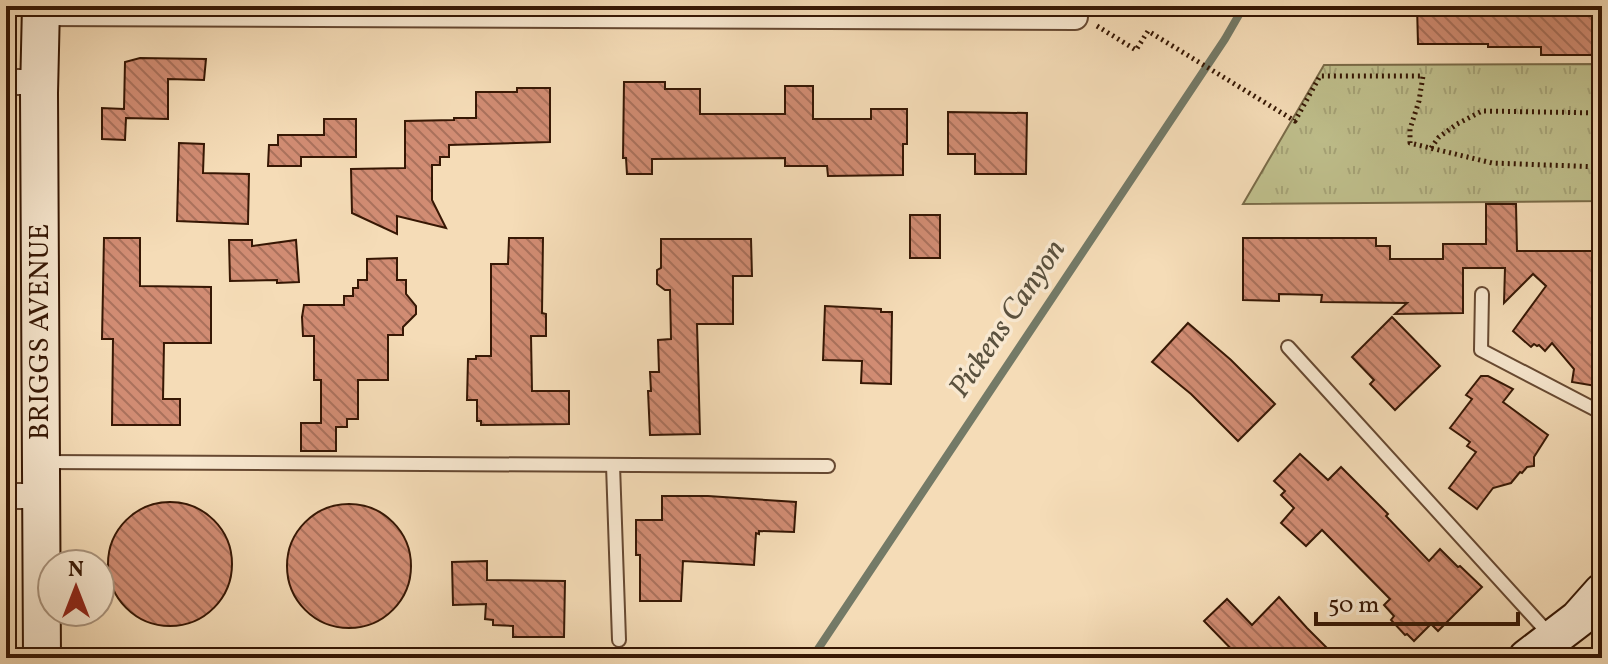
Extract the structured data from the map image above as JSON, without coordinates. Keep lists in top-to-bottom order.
{
  "streets": {
    "street": ["BRIGGS AVENUE"]
  },
  "water": ["Pickens Canyon"],
  "scale_bar": "50 m",
  "north": "top"
}
